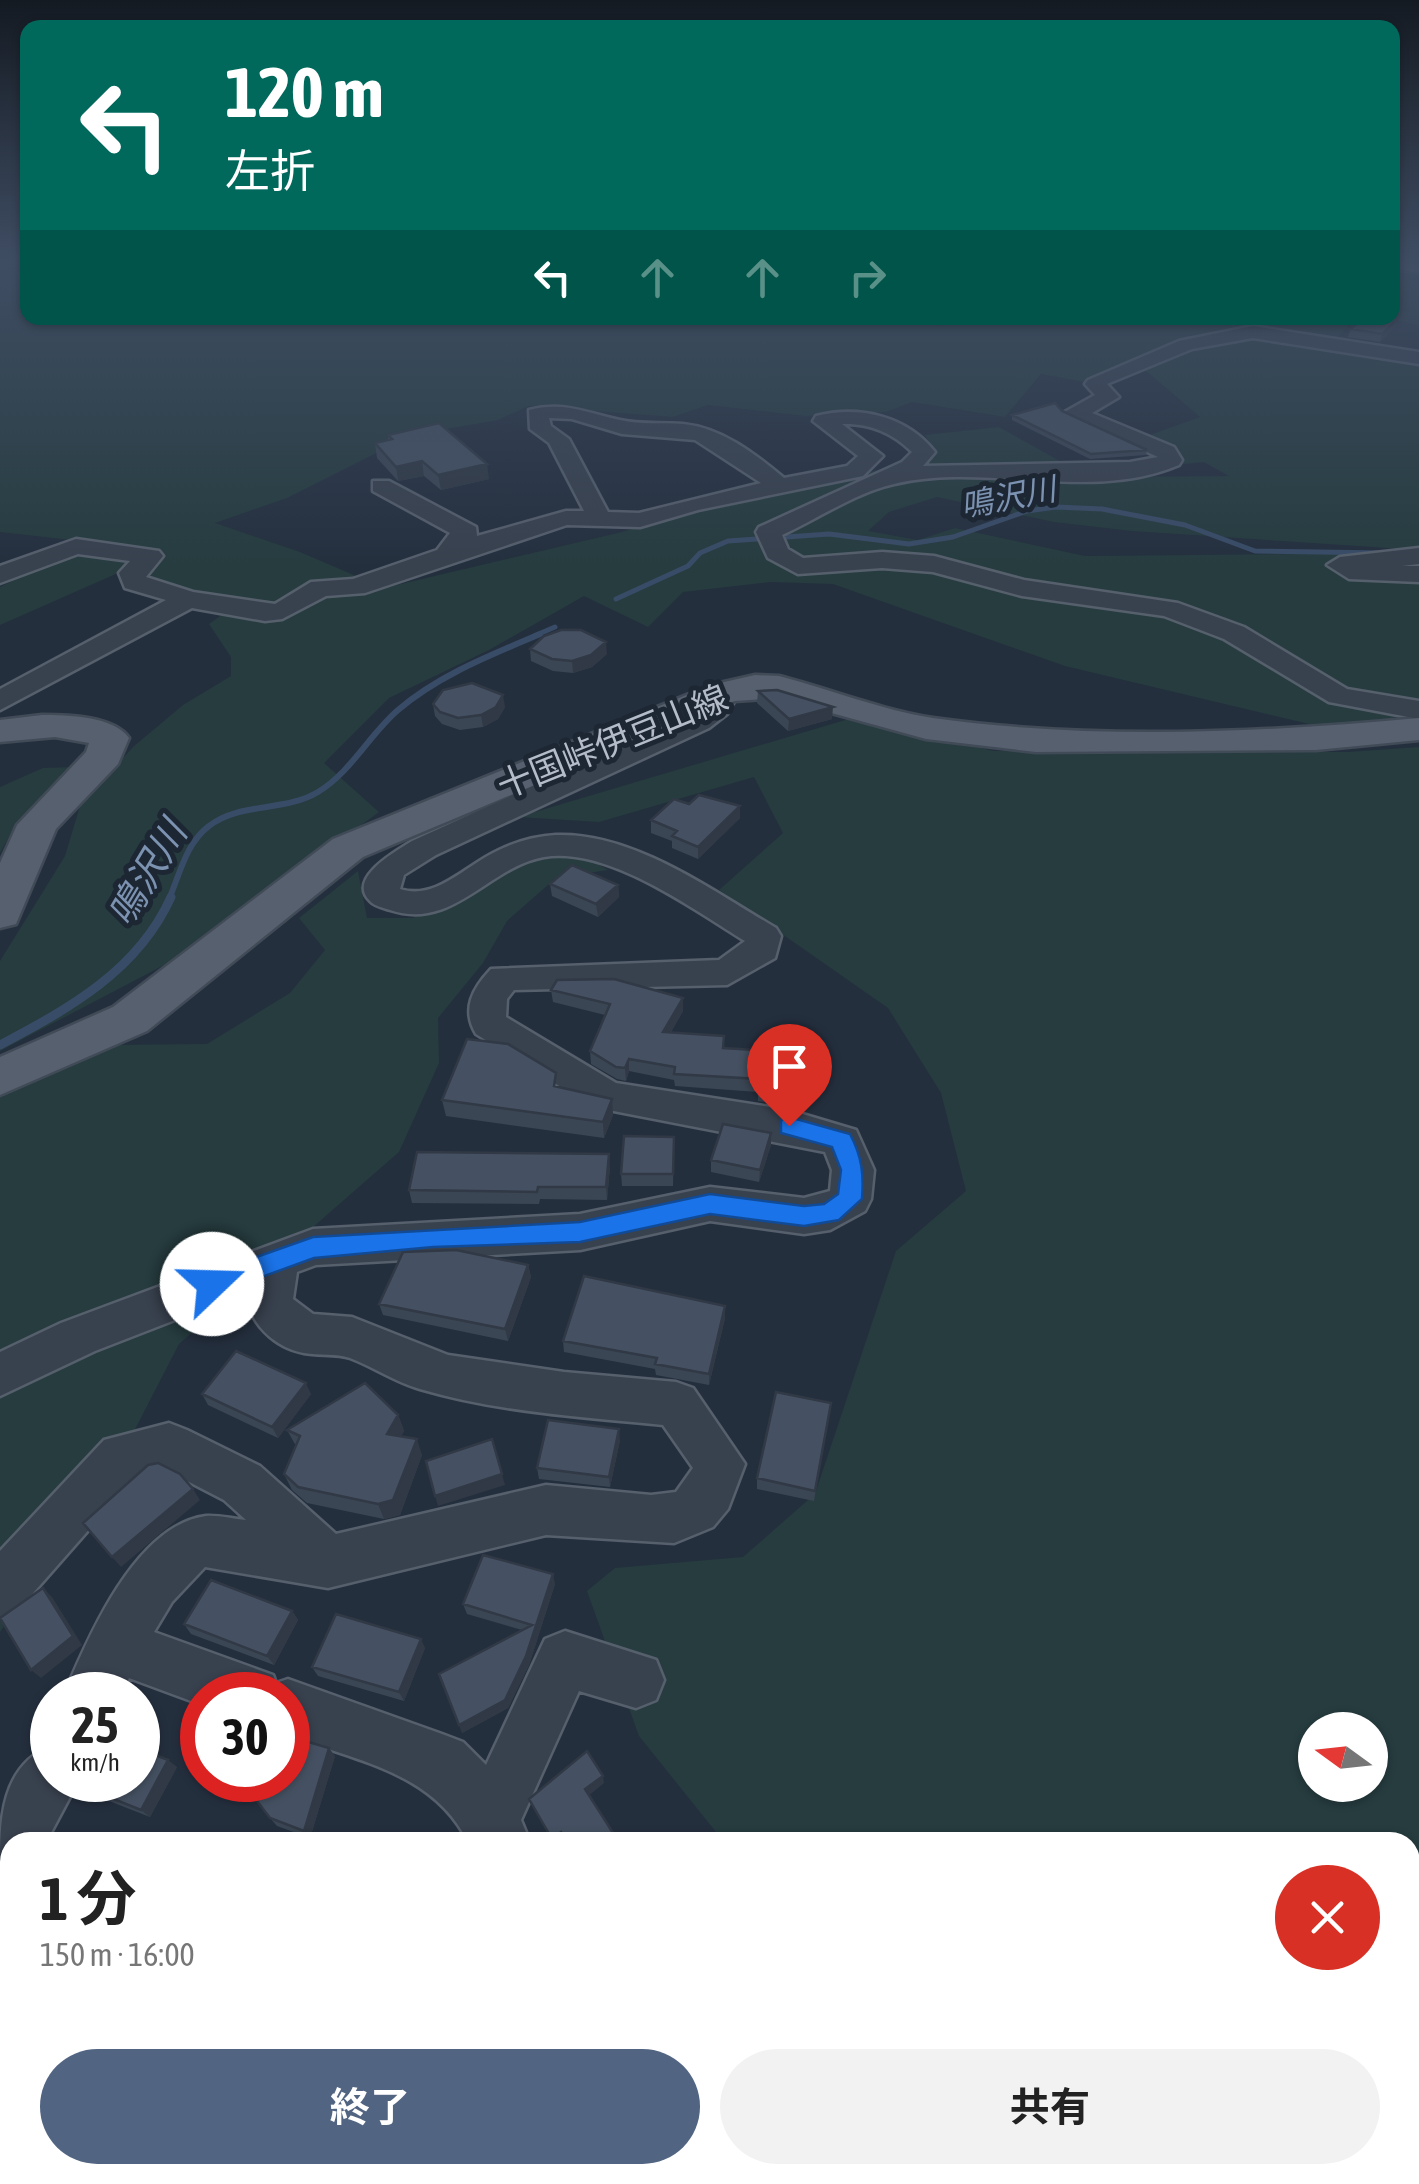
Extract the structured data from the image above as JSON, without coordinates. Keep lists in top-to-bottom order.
{
  "streets": {
    "main road": ["十国峠伊豆山線"]
  },
  "water": ["鳴沢川"],
  "north": "left",
  "page": {
    "turn": ["120 m", "左折"],
    "speed": "25 km/h",
    "limit": "30",
    "heading": ["1 分", "150 m · 16:00"],
    "buttons": ["終了", "共有"]
  }
}
